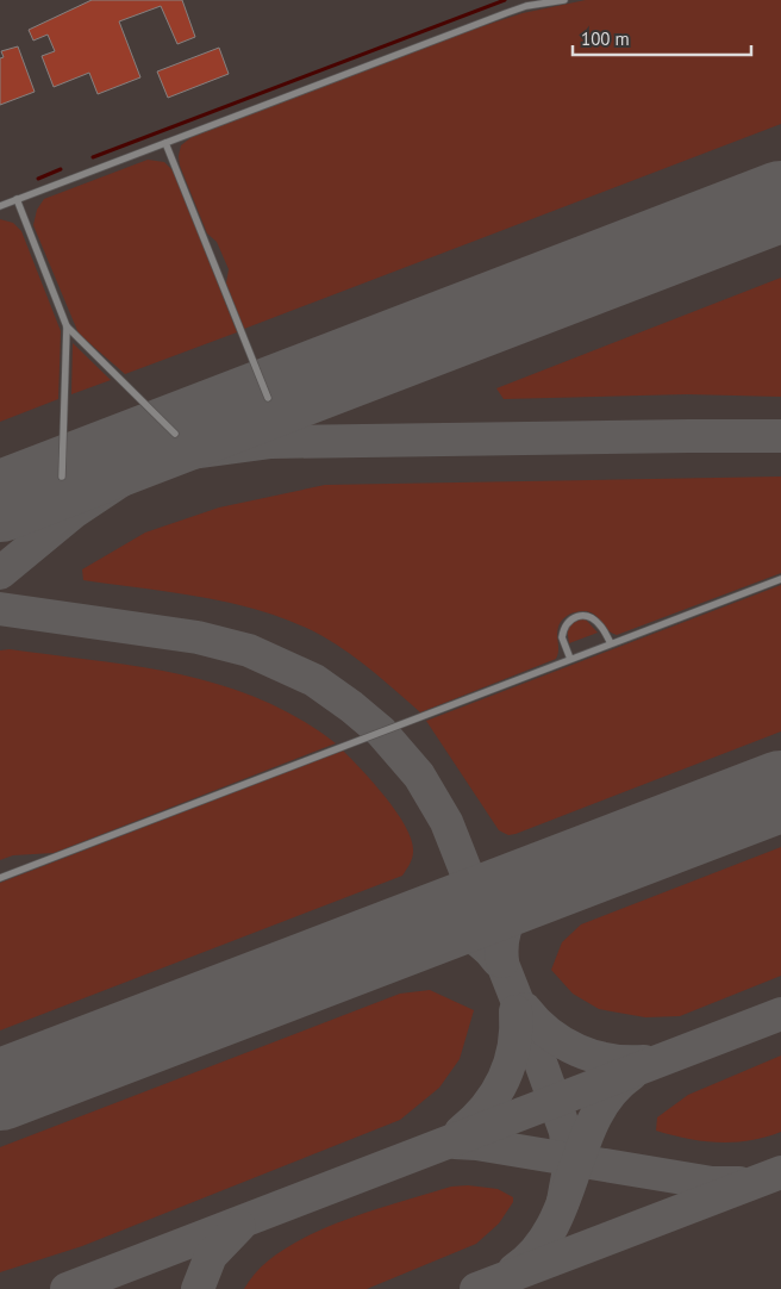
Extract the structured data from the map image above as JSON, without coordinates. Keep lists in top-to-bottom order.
{
  "scale_bar": "100 m"
}
